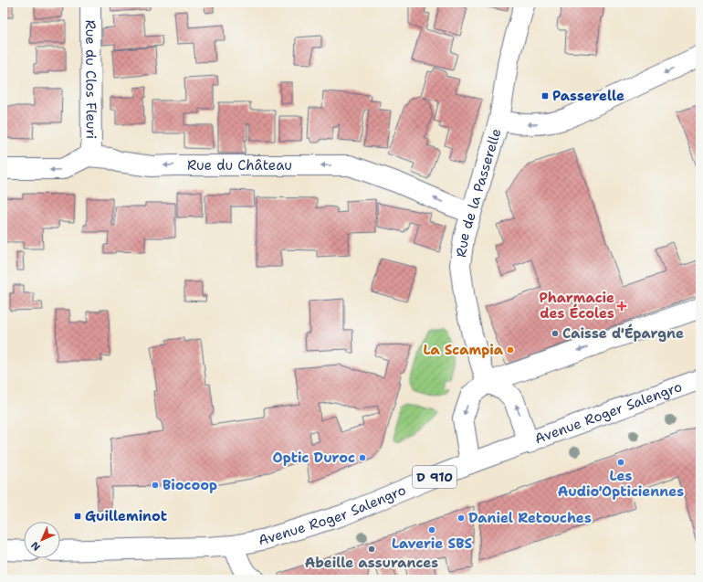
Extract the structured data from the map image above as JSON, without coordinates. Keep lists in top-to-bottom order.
{
  "streets": {
    "street": [
      "Rue du Clos Fleuri",
      "Rue du Château",
      "Rue de la Passerelle",
      "Avenue Roger Salengro",
      "D 910"
    ]
  },
  "crossings": [
    ["Rue du Clos Fleuri", "Rue du Château"],
    ["Rue du Château", "Rue de la Passerelle"]
  ],
  "one_way": ["Rue du Château"],
  "places": {
    "transit": ["Passerelle", "Guilleminot"],
    "health": ["Pharmacie des Écoles"],
    "other": [
      "Caisse d'Épargne",
      "La Scampia",
      "Optic Duroc",
      "Les Audio'Opticiennes",
      "Biocoop",
      "Daniel Retouches",
      "Laverie SBS",
      "Abeille assurances"
    ]
  },
  "north": "bottom left"
}
